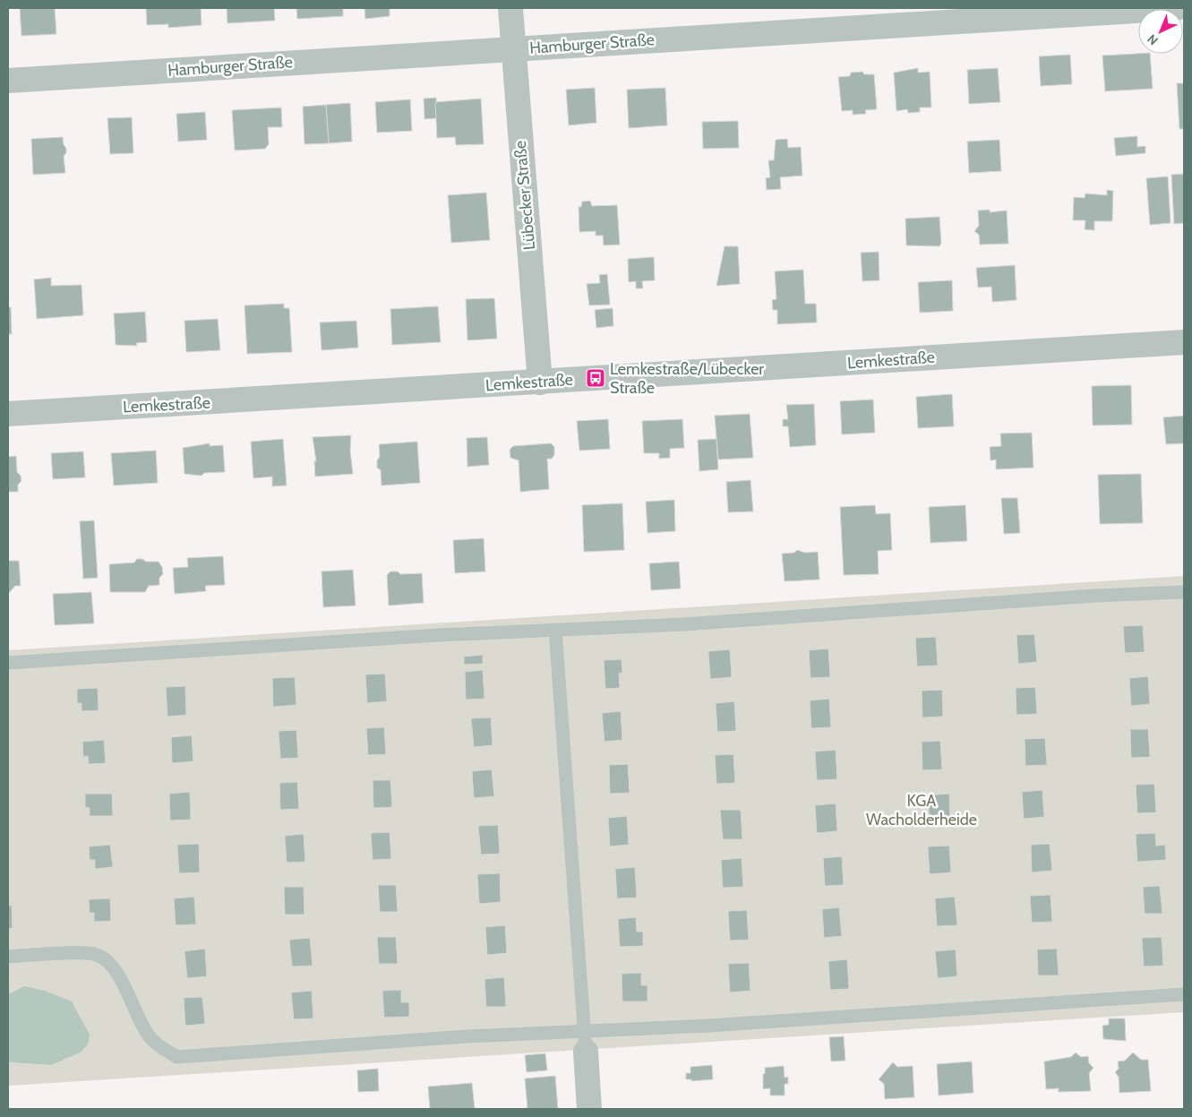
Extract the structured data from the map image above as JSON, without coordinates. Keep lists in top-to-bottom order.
{
  "streets": {
    "street": ["Hamburger Straße", "Lübecker Straße", "Lemkestraße"]
  },
  "crossings": [
    ["Hamburger Straße", "Lübecker Straße"],
    ["Lübecker Straße", "Lemkestraße"]
  ],
  "parks": ["KGA Wacholderheide"],
  "places": {
    "bus stop": ["Lemkestraße/Lübecker Straße"]
  },
  "north": "bottom left"
}
